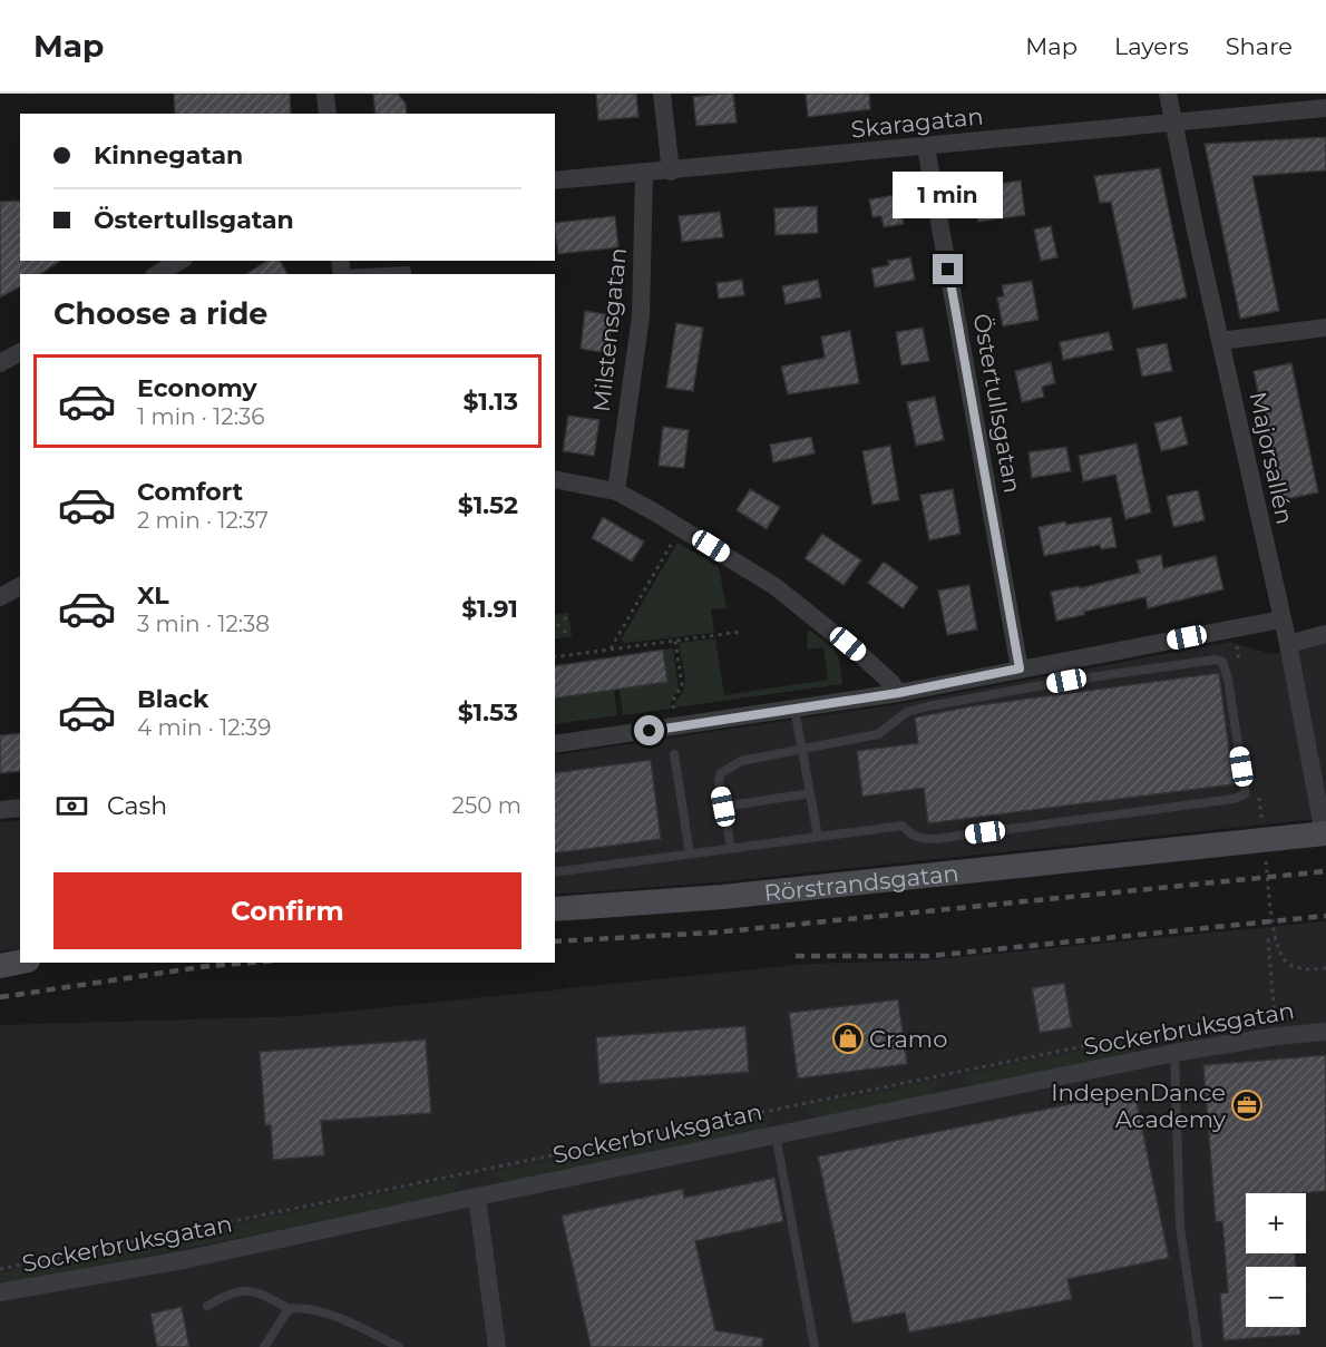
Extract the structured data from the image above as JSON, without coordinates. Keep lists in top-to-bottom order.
{
  "streets": {
    "main road": ["Rörstrandsgatan"],
    "street": [
      "Skaragatan",
      "Milstensgatan",
      "Östertullsgatan",
      "Majorsallén",
      "Sockerbruksgatan"
    ]
  },
  "crossings": [
    ["Skaragatan", "Milstensgatan"],
    ["Skaragatan", "Östertullsgatan"],
    ["Skaragatan", "Majorsallén"],
    ["Majorsallén", "Rörstrandsgatan"]
  ],
  "places": {
    "shop": ["Cramo"],
    "office": ["IndepenDance Academy"]
  },
  "page": {
    "header": "Map",
    "nav": ["Map", "Layers", "Share"],
    "banner": ["Kinnegatan", "Östertullsgatan"],
    "bubble": "1 min",
    "heading": "Choose a ride",
    "list": [
      {
        "name": "Economy",
        "note": "1 min · 12:36",
        "value": "$1.13"
      },
      {
        "name": "Comfort",
        "note": "2 min · 12:37",
        "value": "$1.52"
      },
      {
        "name": "XL",
        "note": "3 min · 12:38",
        "value": "$1.91"
      },
      {
        "name": "Black",
        "note": "4 min · 12:39",
        "value": "$1.53"
      }
    ],
    "pay": ["Cash", "250 m"],
    "buttons": "Confirm",
    "map_buttons": ["+", "−"]
  }
}
